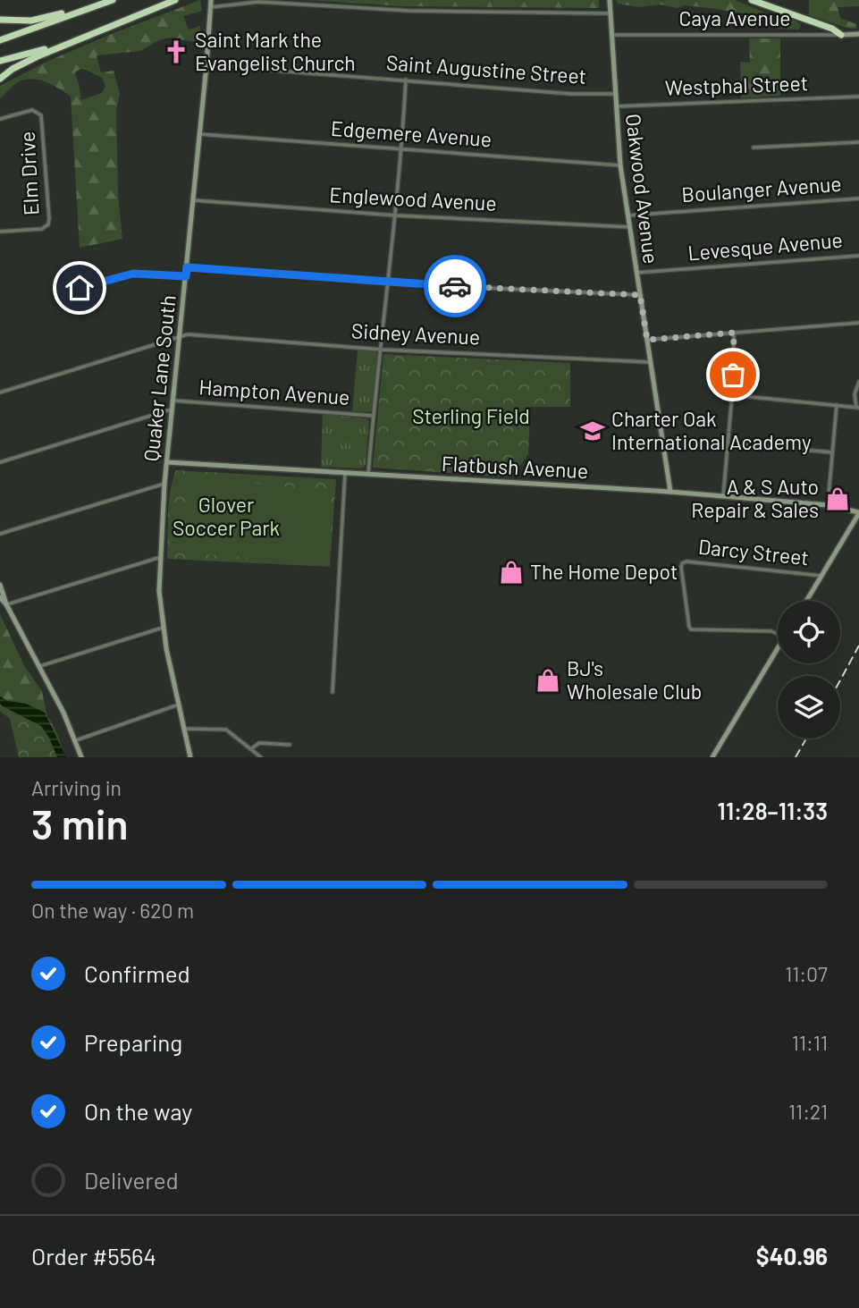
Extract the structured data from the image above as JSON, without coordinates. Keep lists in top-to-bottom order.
{
  "streets": {
    "main road": [
      "Caya Avenue",
      "Oakwood Avenue",
      "Quaker Lane South",
      "Flatbush Avenue"
    ],
    "street": [
      "Saint Augustine Street",
      "Westphal Street",
      "Edgemere Avenue",
      "Elm Drive",
      "Boulanger Avenue",
      "Englewood Avenue",
      "Levesque Avenue",
      "Sidney Avenue",
      "Hampton Avenue",
      "Darcy Street"
    ]
  },
  "crossings": [
    ["Caya Avenue", "Oakwood Avenue"],
    ["Saint Augustine Street", "Oakwood Avenue"],
    ["Saint Augustine Street", "Quaker Lane South"],
    ["Westphal Street", "Oakwood Avenue"],
    ["Edgemere Avenue", "Oakwood Avenue"],
    ["Edgemere Avenue", "Quaker Lane South"],
    ["Oakwood Avenue", "Boulanger Avenue"],
    ["Oakwood Avenue", "Englewood Avenue"],
    ["Oakwood Avenue", "Levesque Avenue"],
    ["Oakwood Avenue", "Sidney Avenue"],
    ["Oakwood Avenue", "Flatbush Avenue"],
    ["Englewood Avenue", "Quaker Lane South"],
    ["Sidney Avenue", "Quaker Lane South"],
    ["Quaker Lane South", "Hampton Avenue"],
    ["Quaker Lane South", "Flatbush Avenue"]
  ],
  "parks": ["Sterling Field", "Glover Soccer Park"],
  "places": {
    "church": ["Saint Mark the Evangelist Church"],
    "school or university": ["Charter Oak International Academy"],
    "shop": ["A & S Auto Repair & Sales", "The Home Depot", "BJ's Wholesale Club"]
  },
  "page": {
    "heading": ["3 min", "Arriving in", "11:28–11:33"],
    "panel": ["Order #5564", "$40.96"],
    "bar": "On the way · 620 m",
    "list": [
      ["Confirmed", "11:07"],
      ["Preparing", "11:11"],
      ["On the way", "11:21"],
      "Delivered"
    ]
  }
}
